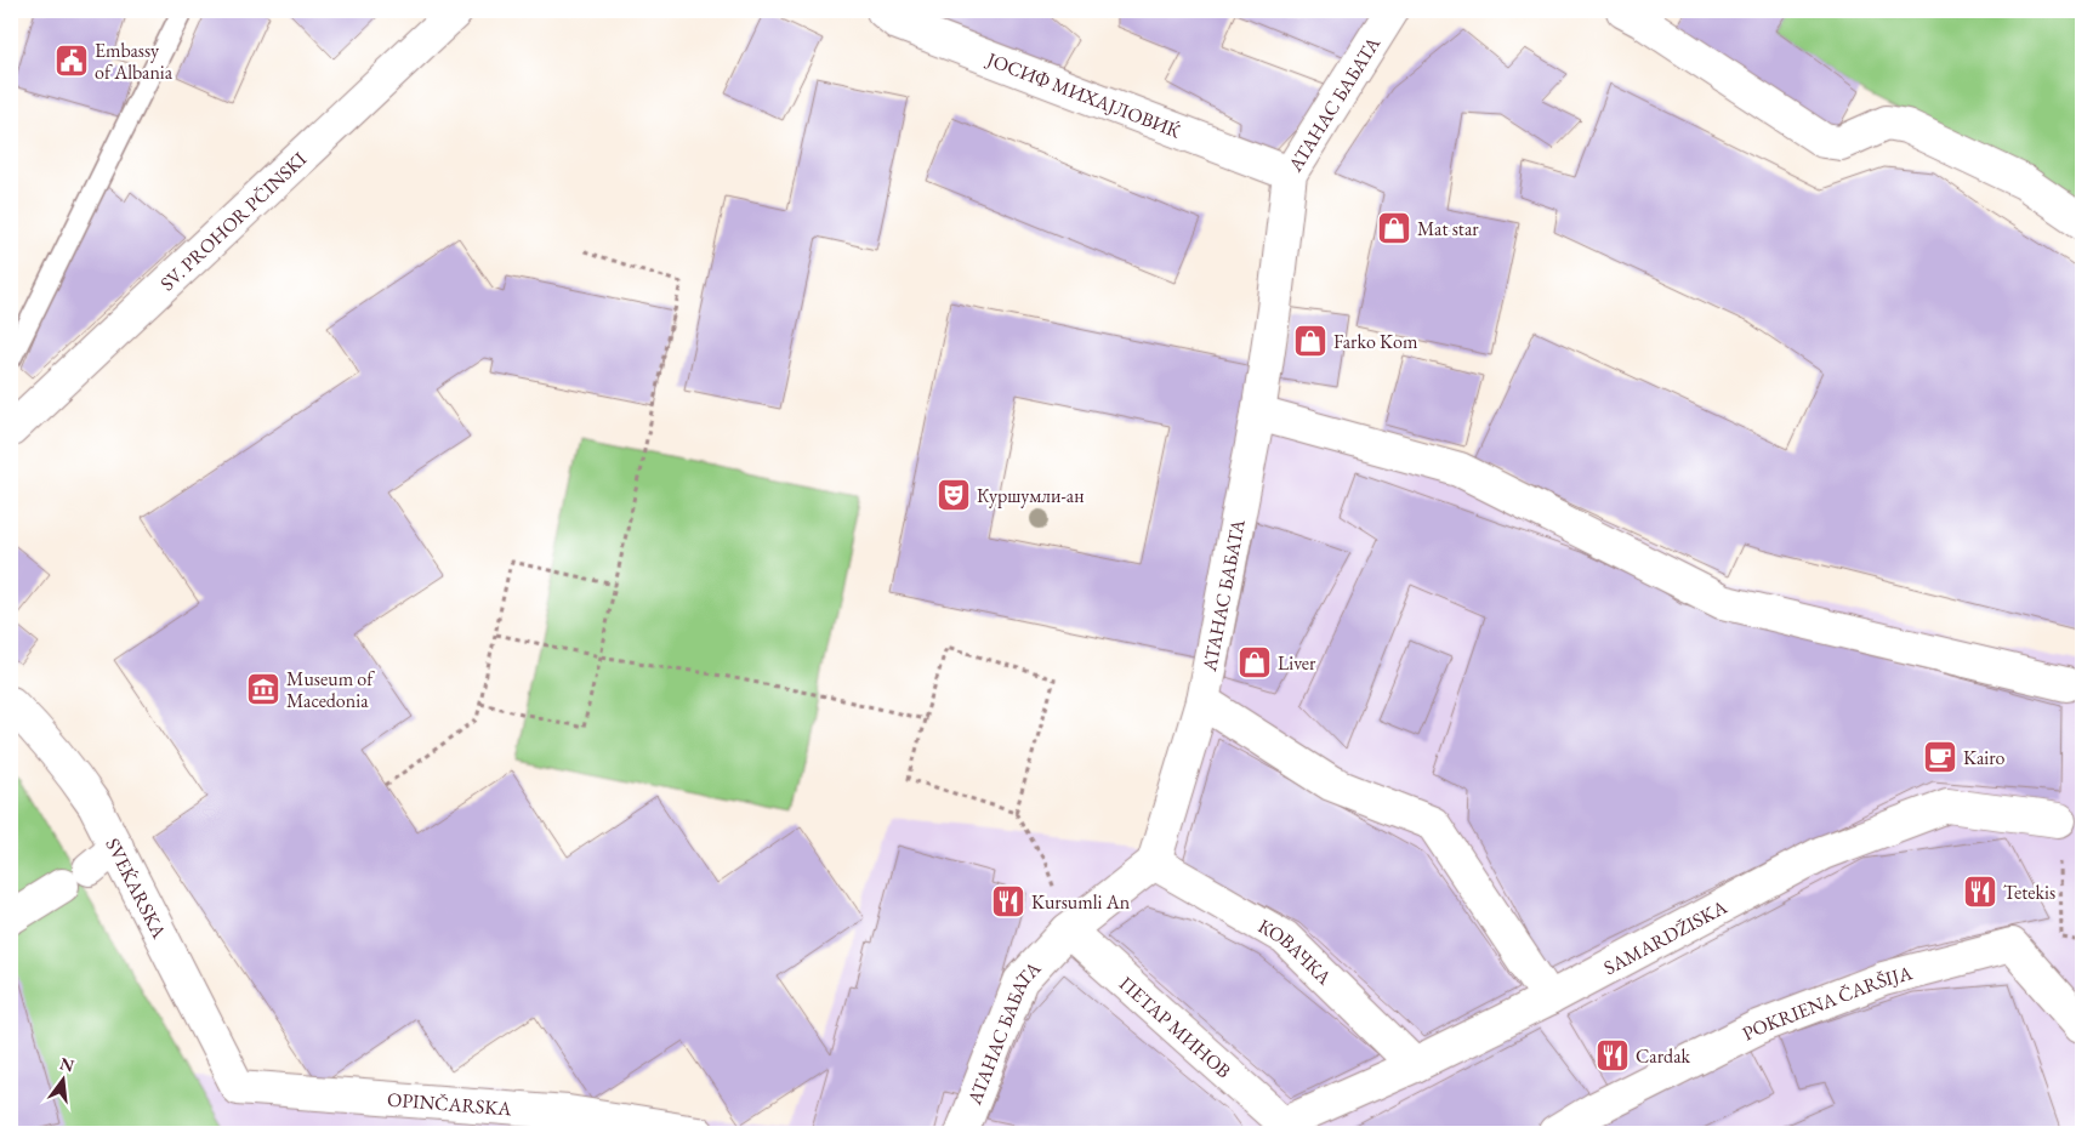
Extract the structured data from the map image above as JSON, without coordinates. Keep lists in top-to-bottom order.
{
  "streets": {
    "street": [
      "ЈОСИФ МИХАЈЛОВИЌ",
      "АТАНАС БАБАТА",
      "SV. PROHOR PČINSKI",
      "SVEḰARSKA",
      "SAMARDŽISKA",
      "КОВАЧКА",
      "POKRIENA ČARŠIJA",
      "ПЕТАР МИНОВ",
      "OPINČARSKA"
    ]
  },
  "crossings": [
    ["ЈОСИФ МИХАЈЛОВИЌ", "АТАНАС БАБАТА"],
    ["АТАНАС БАБАТА", "КОВАЧКА"],
    ["АТАНАС БАБАТА", "ПЕТАР МИНОВ"],
    ["SVEḰARSKA", "OPINČARSKA"],
    ["SAMARDŽISKA", "КОВАЧКА"],
    ["SAMARDŽISKA", "ПЕТАР МИНОВ"]
  ],
  "places": {
    "public building": ["Embassy of Albania"],
    "shop": ["Mat star", "Farko Kom", "Liver"],
    "theatre": ["Куршумли-ан"],
    "museum": ["Museum of Macedonia"],
    "cafe": ["Kairo"],
    "restaurant": ["Tetekis", "Kursumli An", "Cardak"]
  },
  "north": "top"
}
